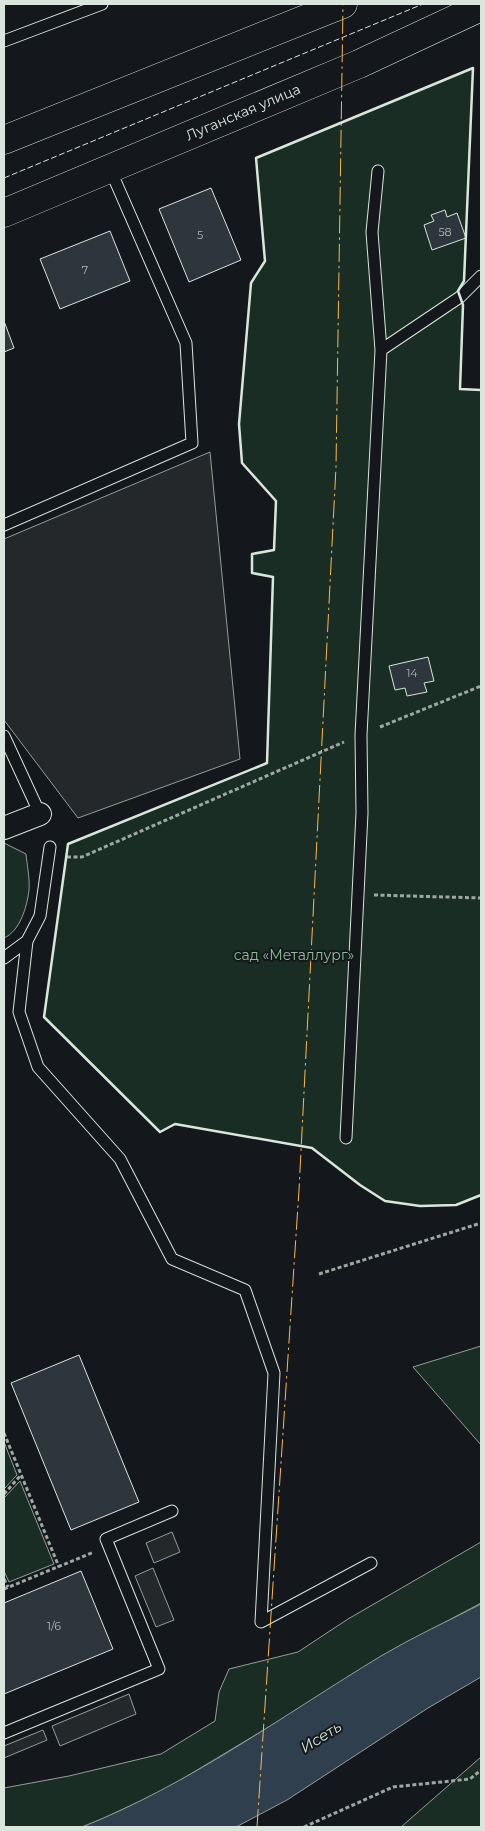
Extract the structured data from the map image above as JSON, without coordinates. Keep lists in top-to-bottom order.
{
  "streets": {
    "main road": ["Луганская улица"]
  },
  "water": ["Исеть"],
  "parks": ["сад «Металлург»"],
  "house_numbers": [
    "58",
    "5",
    "7",
    "14",
    "1/6"
  ]
}
